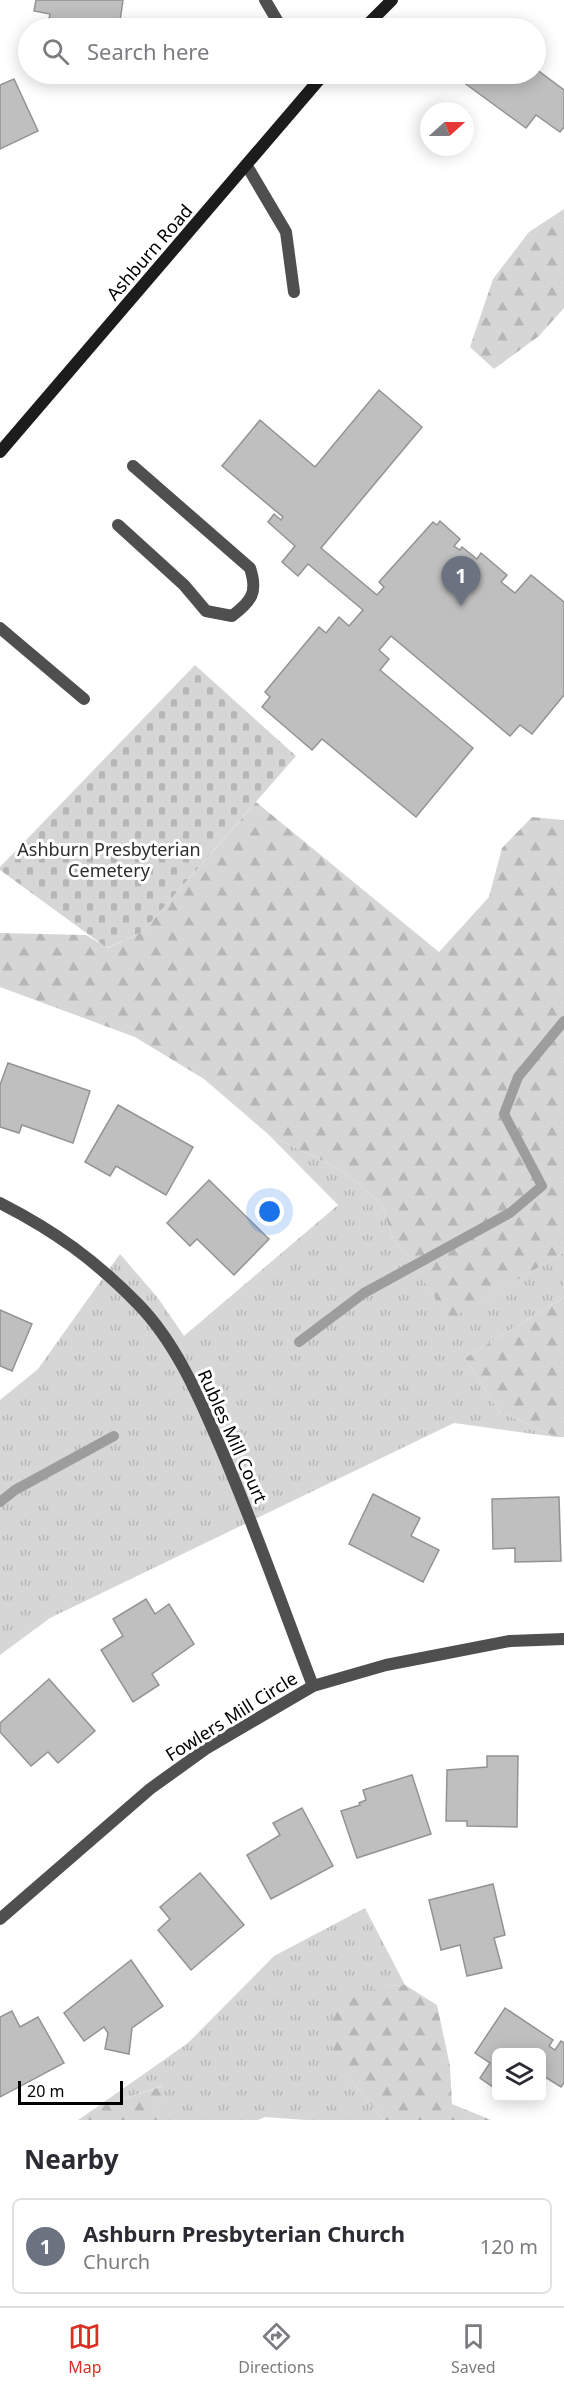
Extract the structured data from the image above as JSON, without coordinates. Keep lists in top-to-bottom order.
{
  "streets": {
    "main road": ["Ashburn Road"],
    "street": ["Rubles Mill Court", "Fowlers Mill Circle"]
  },
  "crossings": [
    ["Rubles Mill Court", "Fowlers Mill Circle"]
  ],
  "parks": ["Ashburn Presbyterian Cemetery"],
  "scale_bar": "20 m",
  "north": "right",
  "page": {
    "search": "Search here",
    "pins": "1",
    "scale": "20 m",
    "heading": "Nearby",
    "list": [
      {
        "mark": "1",
        "name": "Ashburn Presbyterian Church",
        "note": "Church",
        "value": "120 m"
      }
    ],
    "nav": ["Map", "Directions", "Saved"]
  }
}
